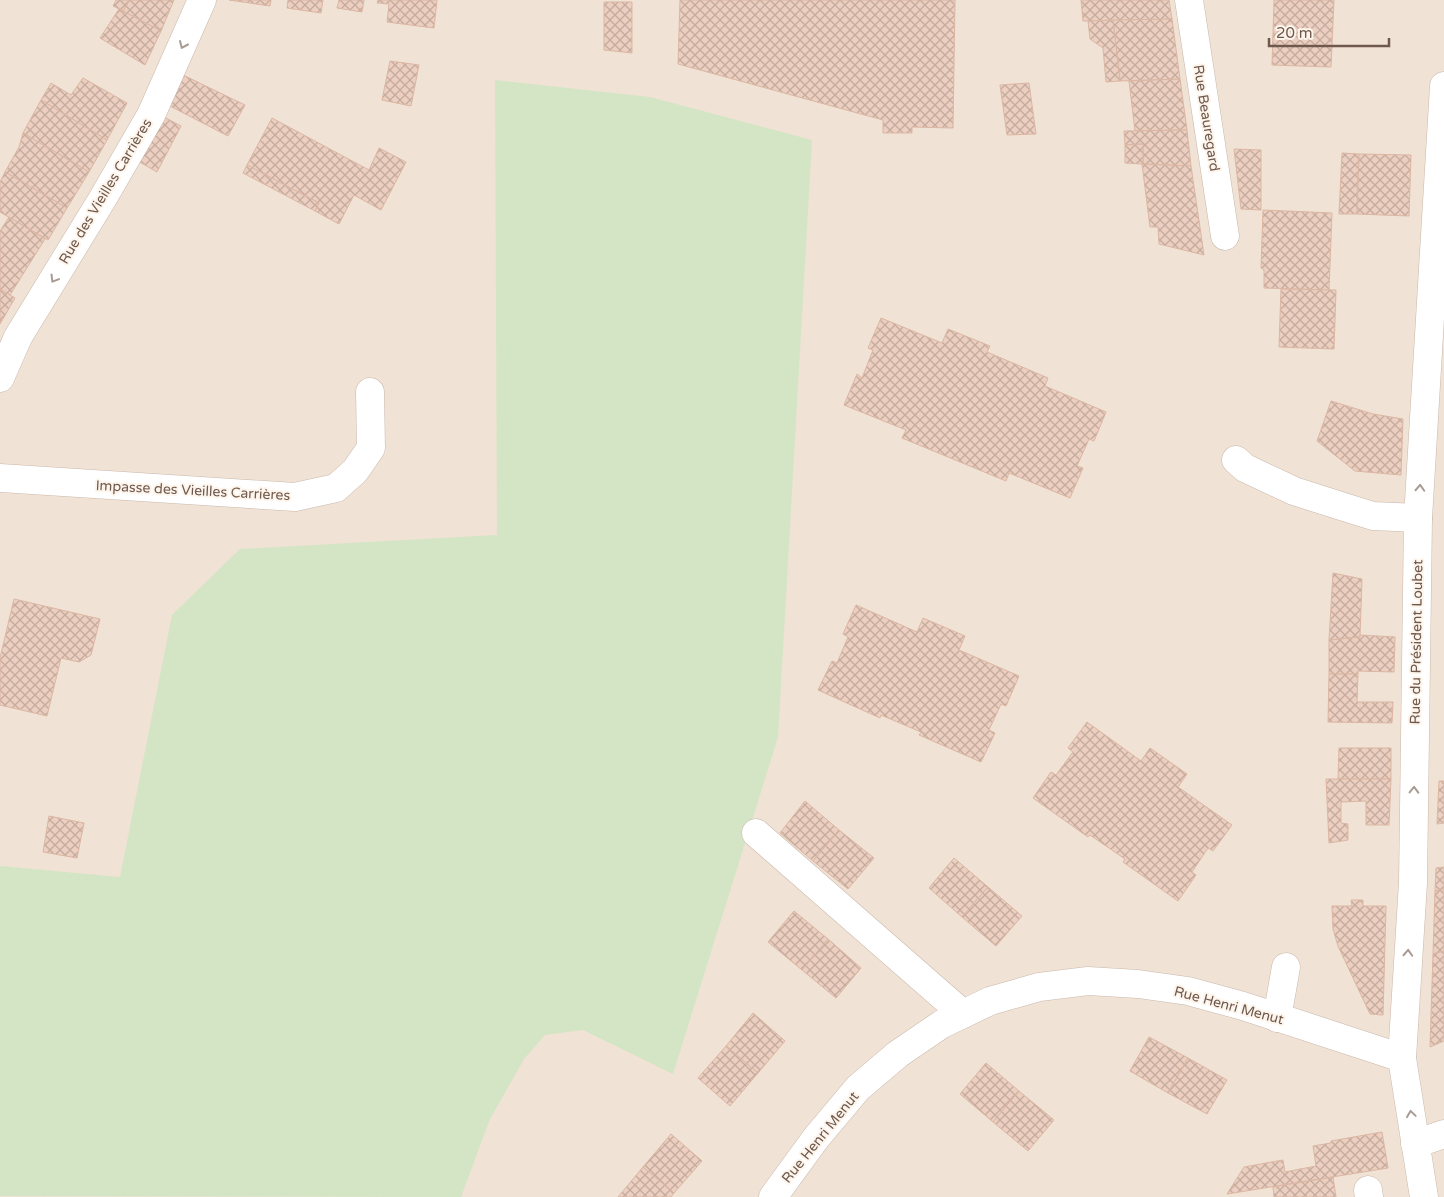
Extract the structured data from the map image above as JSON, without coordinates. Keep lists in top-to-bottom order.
{
  "streets": {
    "street": [
      "Rue Beauregard",
      "Rue des Vieilles Carrières",
      "Impasse des Vieilles Carrières",
      "Rue du Président Loubet",
      "Rue Henri Menut"
    ]
  },
  "crossings": [
    ["Rue du Président Loubet", "Rue Henri Menut"]
  ],
  "one_way": ["Rue des Vieilles Carrières", "Rue du Président Loubet"],
  "scale_bar": "20 m"
}
